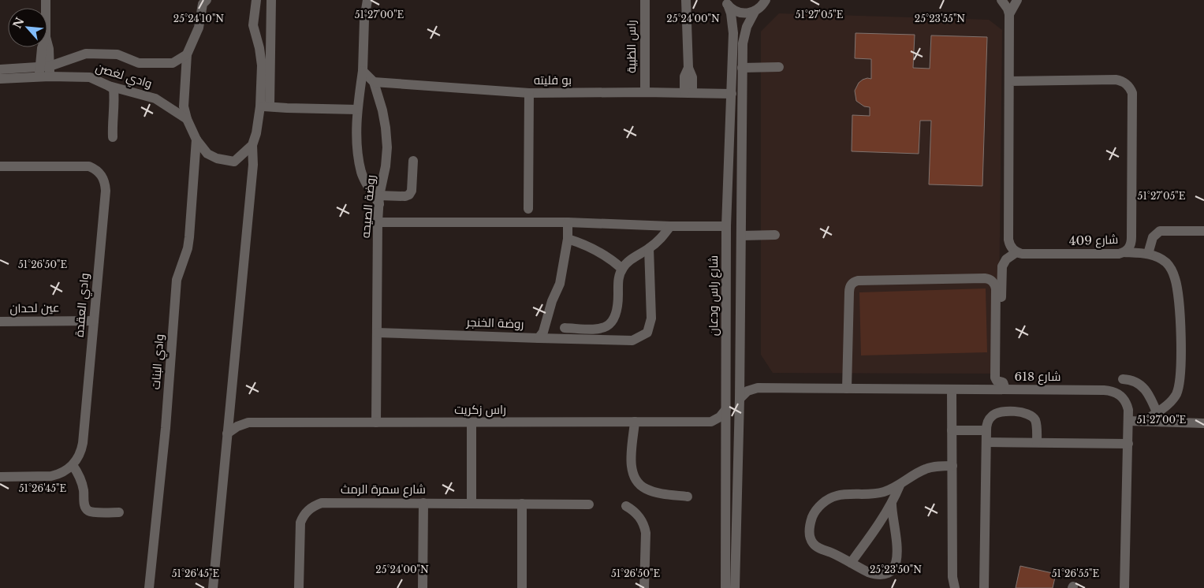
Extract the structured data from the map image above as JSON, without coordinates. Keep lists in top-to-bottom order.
{
  "streets": {
    "street": [
      "راس الظبية",
      "وادي لغصن",
      "بو فليته",
      "روضة الصيحه",
      "شارع 409",
      "شارع راس ودعان",
      "وادي العقدة",
      "عين لحدان",
      "روضة الخنجر",
      "وادي البنات",
      "شارع 618",
      "راس زكريت",
      "شارع سمرة الرمث"
    ]
  },
  "crossings": [
    ["راس الظبية", "بو فليته"],
    ["بو فليته", "روضة الصيحه"],
    ["بو فليته", "شارع راس ودعان"],
    ["روضة الصيحه", "روضة الخنجر"],
    ["روضة الصيحه", "راس زكريت"],
    ["وادي العقدة", "عين لحدان"]
  ],
  "north": "top left",
  "coordinates": [
    "51°27'00\"E",
    "51°27'05\"E",
    "25°24'10\"N",
    "25°24'00\"N",
    "25°23'55\"N",
    "51°26'50\"E",
    "51°26'45\"E",
    "25°23'50\"N",
    "51°26'55\"E"
  ]
}
